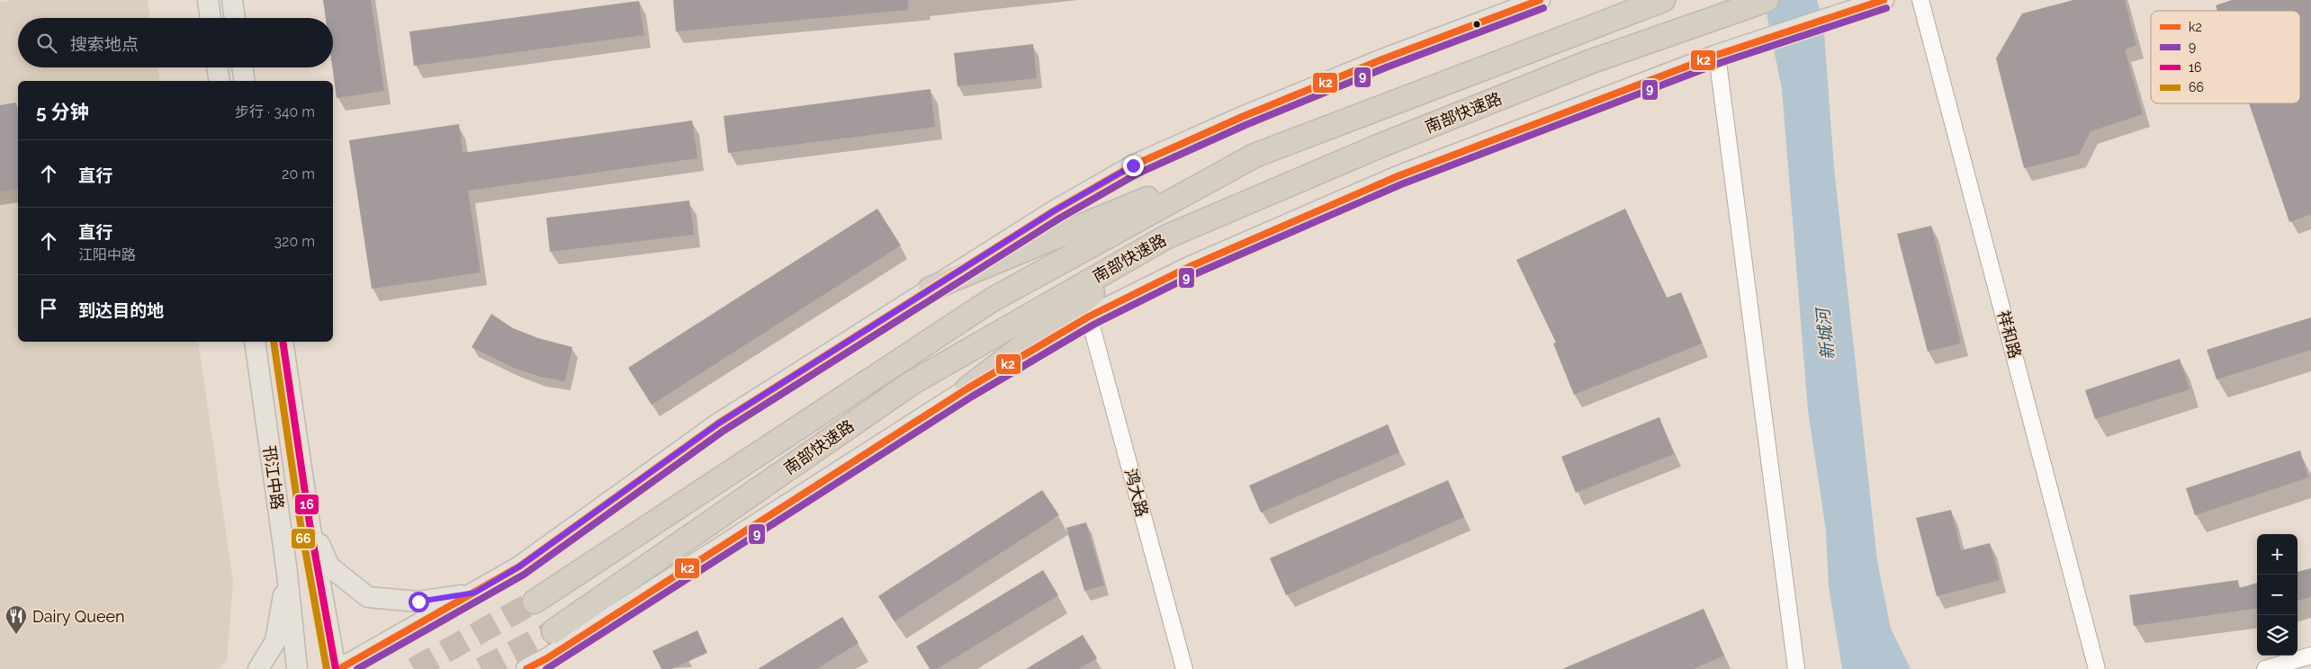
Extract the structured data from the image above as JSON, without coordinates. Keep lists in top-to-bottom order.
{
  "streets": {
    "highway": ["南部快速路"],
    "main road": ["邗江中路"],
    "street": ["祥和路", "鸿大路"]
  },
  "water": ["新城河"],
  "places": {
    "restaurant": ["Dairy Queen"]
  },
  "lines": [
    "transit line k2",
    "transit line 9",
    "transit line 16",
    "transit line 66"
  ],
  "legend": [
    "k2",
    "9",
    "16",
    "66"
  ],
  "page": {
    "search": "搜索地点",
    "heading": ["5 分钟", "步行 · 340 m"],
    "list": [
      ["直行", "20 m"],
      ["直行", "江阳中路", "320 m"],
      "到达目的地"
    ],
    "map_buttons": ["+", "−"]
  }
}
